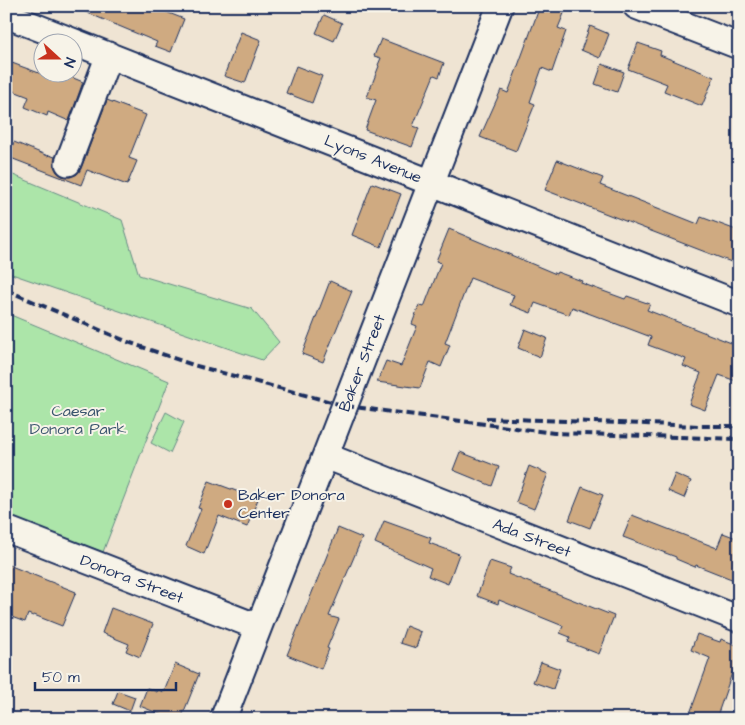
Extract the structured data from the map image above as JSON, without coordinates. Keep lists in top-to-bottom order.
{
  "streets": {
    "street": [
      "Lyons Avenue",
      "Baker Street",
      "Ada Street",
      "Donora Street"
    ]
  },
  "crossings": [
    ["Lyons Avenue", "Baker Street"],
    ["Baker Street", "Ada Street"],
    ["Baker Street", "Donora Street"]
  ],
  "parks": ["Caesar Donora Park"],
  "places": ["Baker Donora Center"],
  "scale_bar": "50 m",
  "north": "right"
}
